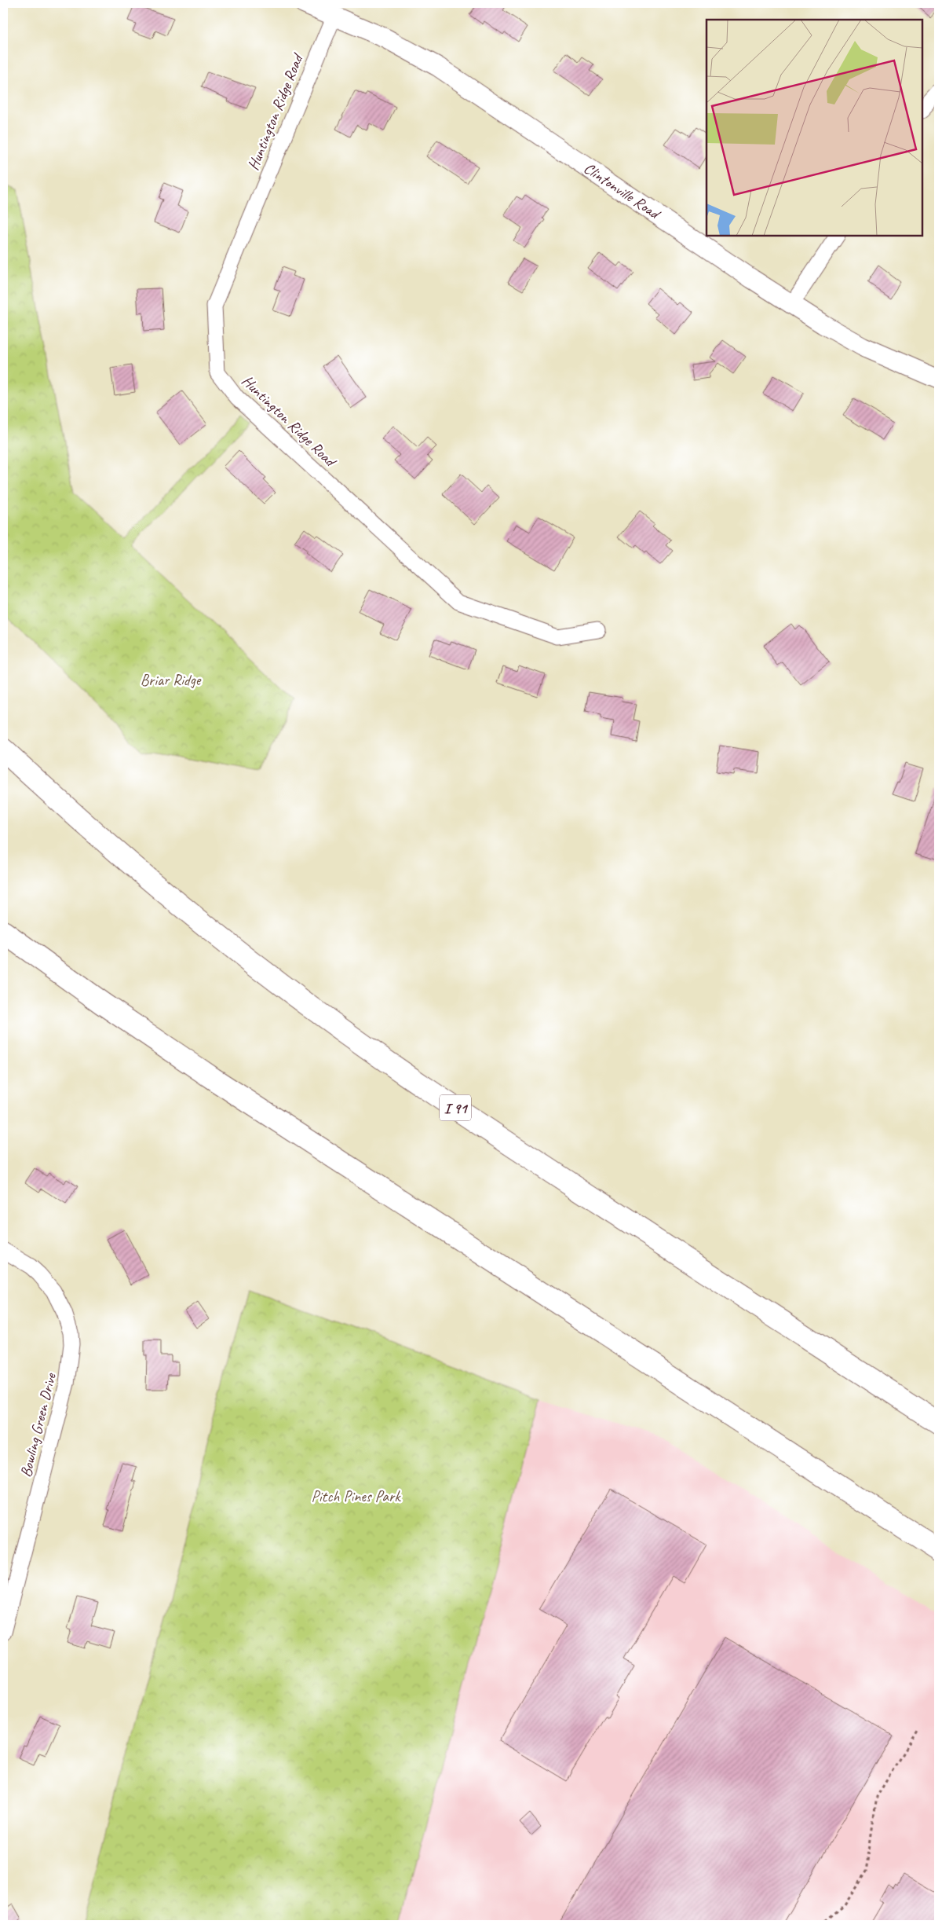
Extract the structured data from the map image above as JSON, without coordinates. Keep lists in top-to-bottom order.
{
  "streets": {
    "highway": ["I 91"],
    "street": ["Huntington Ridge Road", "Clintonville Road", "Bowling Green Drive"]
  },
  "crossings": [
    ["Huntington Ridge Road", "Clintonville Road"]
  ],
  "parks": ["Briar Ridge", "Pitch Pines Park"]
}
